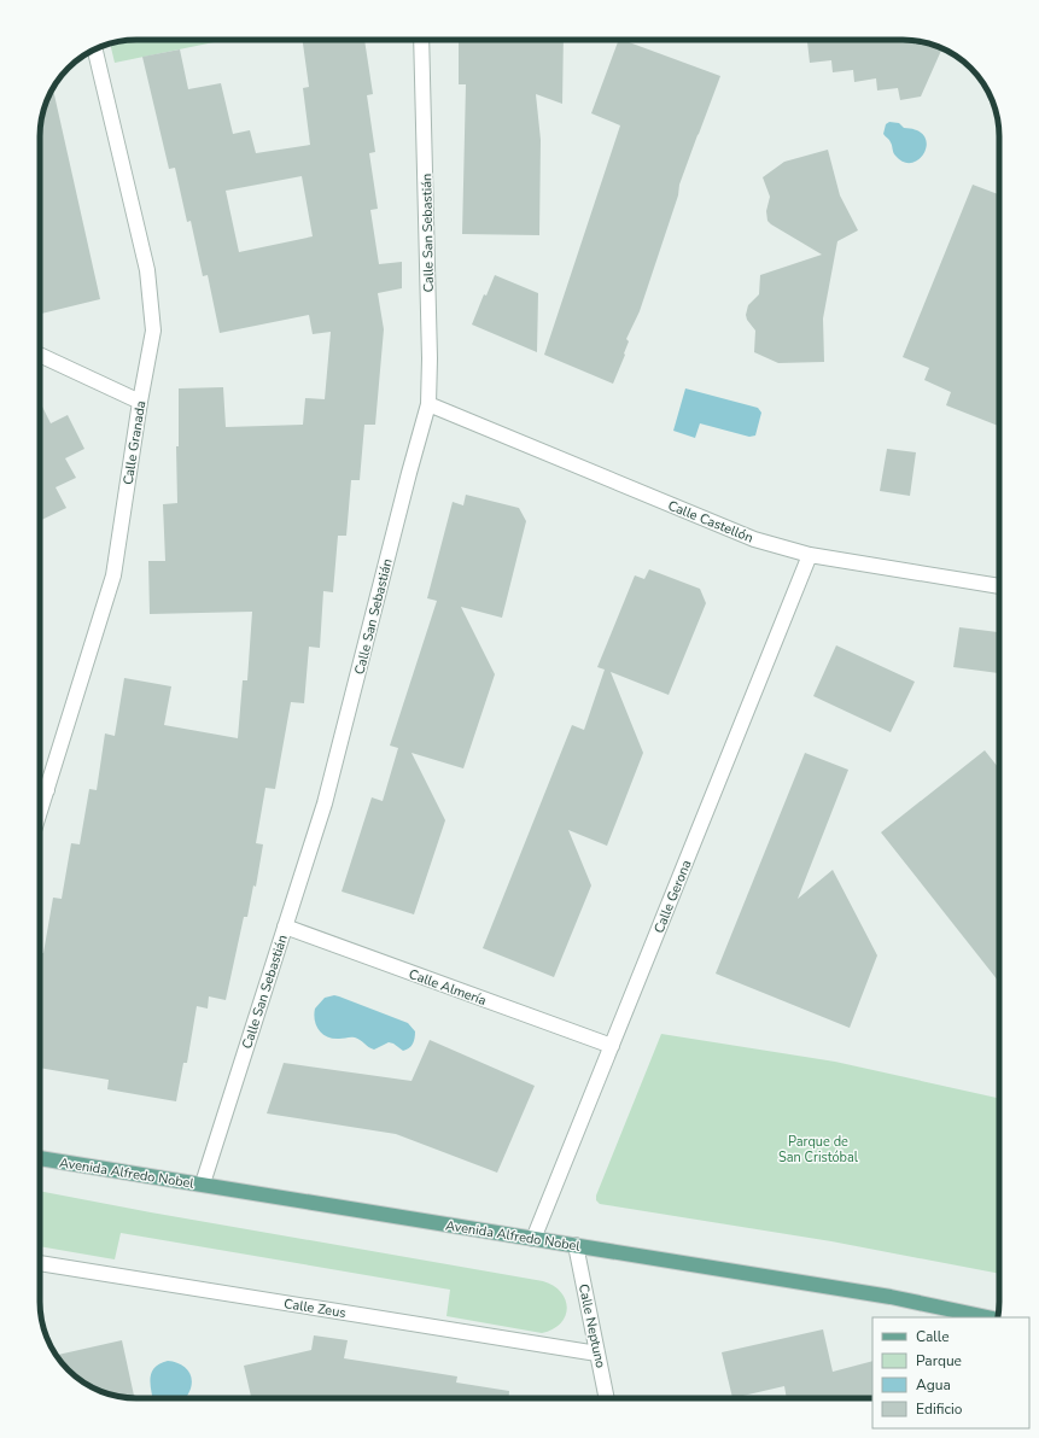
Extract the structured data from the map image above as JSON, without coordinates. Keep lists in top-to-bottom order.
{
  "streets": {
    "main road": ["Avenida Alfredo Nobel"],
    "street": [
      "Calle San Sebastián",
      "Calle Granada",
      "Calle Castellón",
      "Calle Gerona",
      "Calle Almería",
      "Calle Zeus",
      "Calle Neptuno"
    ]
  },
  "crossings": [
    ["Calle San Sebastián", "Calle Castellón"],
    ["Calle San Sebastián", "Calle Almería"],
    ["Calle San Sebastián", "Avenida Alfredo Nobel"],
    ["Calle Castellón", "Calle Gerona"],
    ["Calle Gerona", "Calle Almería"],
    ["Calle Gerona", "Avenida Alfredo Nobel"],
    ["Avenida Alfredo Nobel", "Calle Neptuno"],
    ["Calle Zeus", "Calle Neptuno"]
  ],
  "parks": ["Parque de San Cristóbal"],
  "legend": [
    "Calle",
    "Parque",
    "Agua",
    "Edificio"
  ]
}
